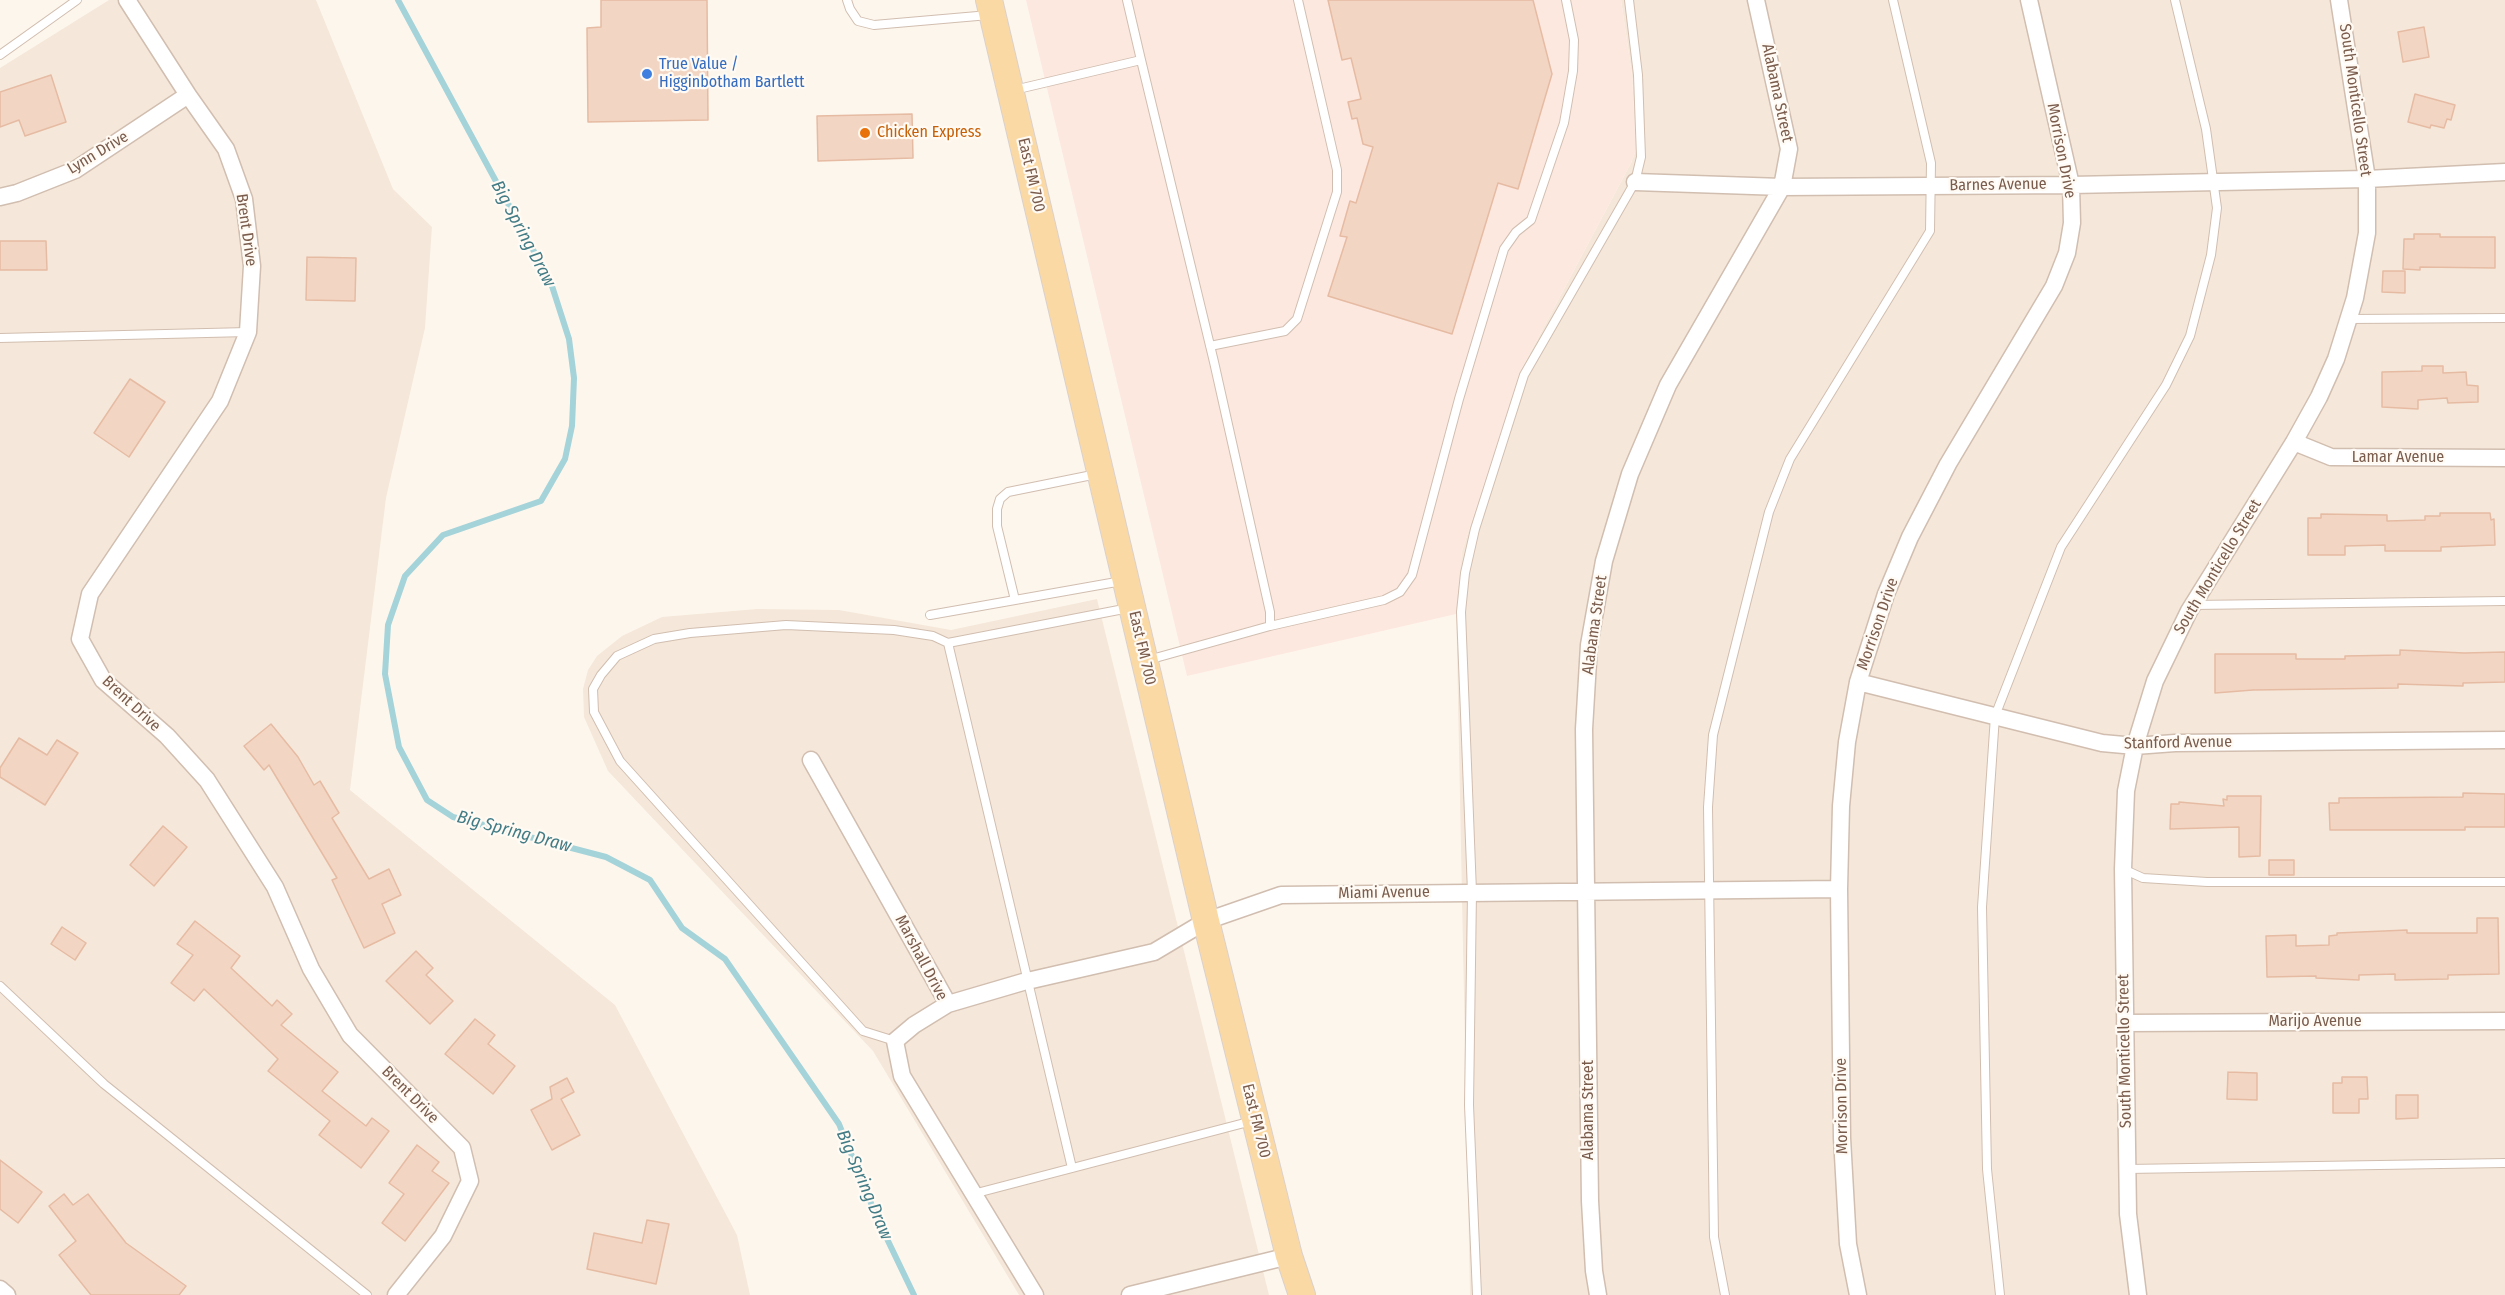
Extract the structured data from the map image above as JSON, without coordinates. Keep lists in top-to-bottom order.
{
  "streets": {
    "main road": ["East FM 700"],
    "street": [
      "Alabama Street",
      "South Monticello Street",
      "Morrison Drive",
      "Lynn Drive",
      "Barnes Avenue",
      "Brent Drive",
      "Lamar Avenue",
      "Stanford Avenue",
      "Miami Avenue",
      "Marshall Drive",
      "Marijo Avenue"
    ]
  },
  "crossings": [
    ["Alabama Street", "Barnes Avenue"],
    ["Alabama Street", "Miami Avenue"],
    ["South Monticello Street", "Barnes Avenue"],
    ["South Monticello Street", "Lamar Avenue"],
    ["South Monticello Street", "Stanford Avenue"],
    ["South Monticello Street", "Marijo Avenue"],
    ["Morrison Drive", "Barnes Avenue"],
    ["Morrison Drive", "Stanford Avenue"],
    ["Morrison Drive", "Miami Avenue"],
    ["Lynn Drive", "Brent Drive"],
    ["East FM 700", "Miami Avenue"],
    ["Miami Avenue", "Marshall Drive"]
  ],
  "water": ["Big Spring Draw"],
  "places": ["True Value / Higginbotham Bartlett", "Chicken Express"]
}
